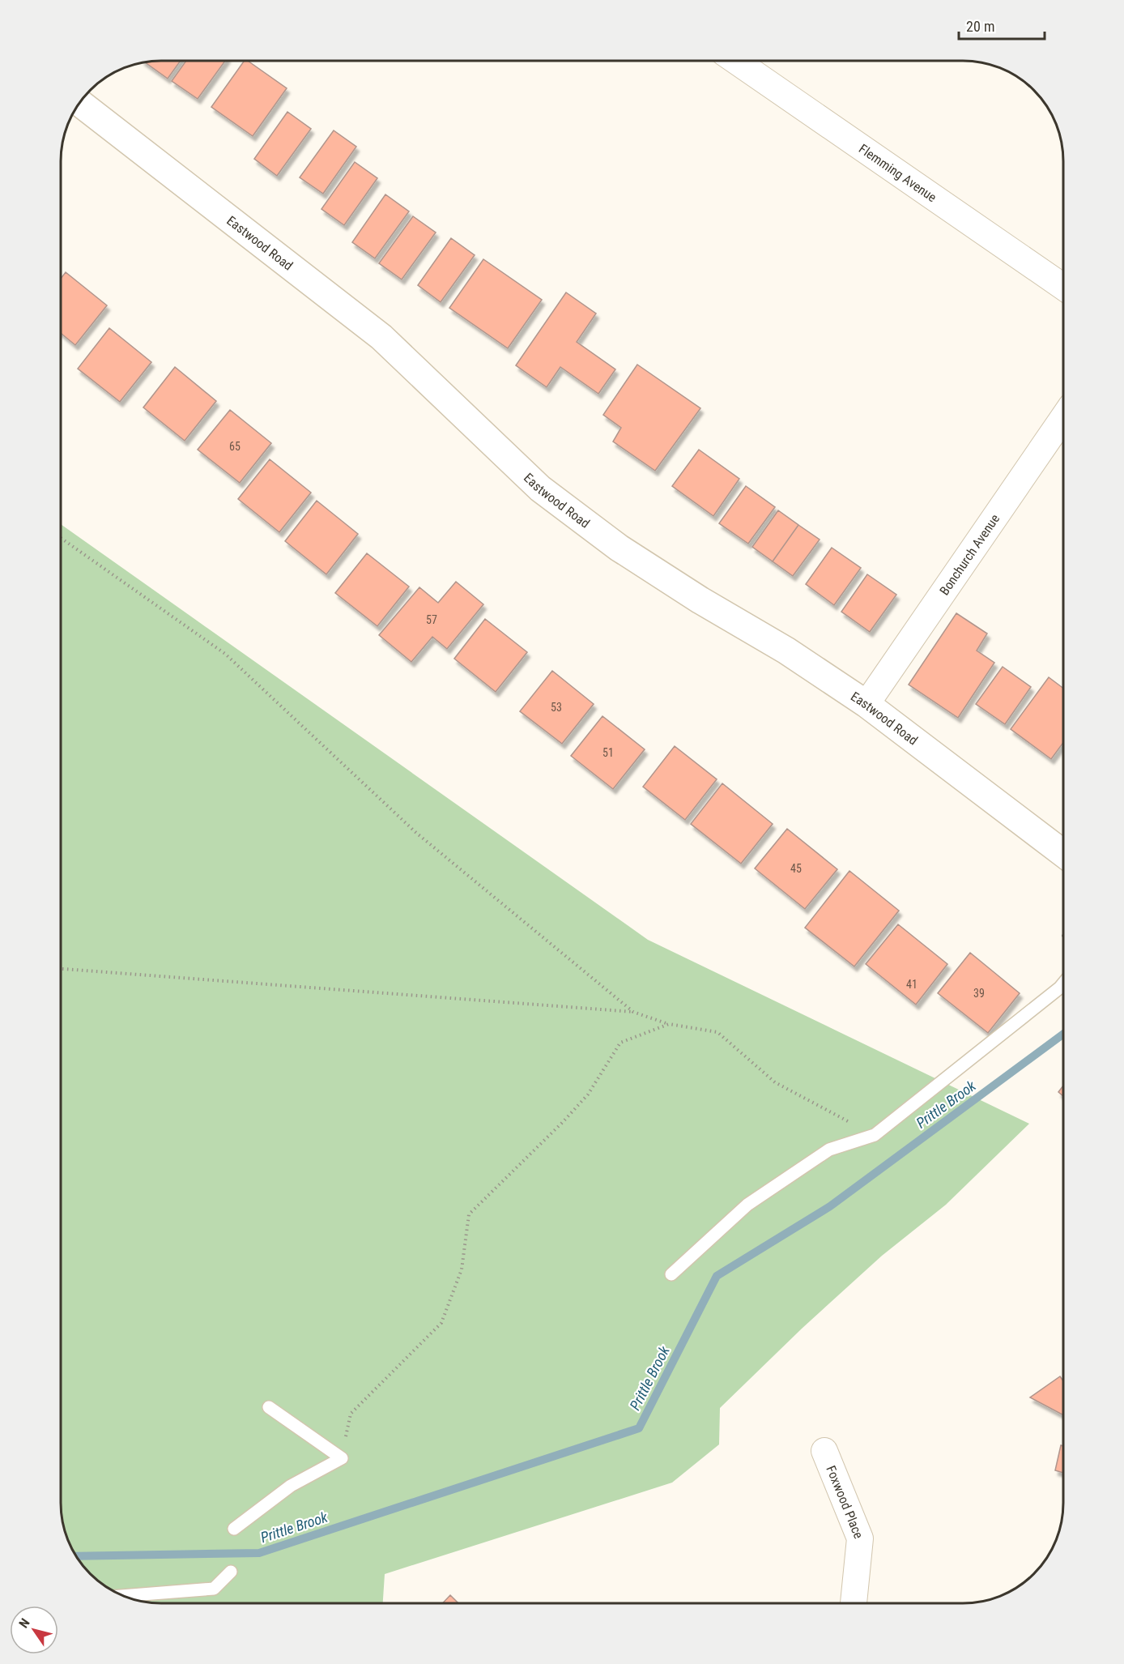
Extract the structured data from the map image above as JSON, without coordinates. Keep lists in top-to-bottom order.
{
  "streets": {
    "street": [
      "Flemming Avenue",
      "Eastwood Road",
      "Bonchurch Avenue",
      "Foxwood Place"
    ]
  },
  "crossings": [
    ["Eastwood Road", "Bonchurch Avenue"]
  ],
  "water": ["Prittle Brook"],
  "house_numbers": [
    "65",
    "57",
    "53",
    "51",
    "45",
    "41",
    "39"
  ],
  "scale_bar": "20 m",
  "north": "top left"
}
